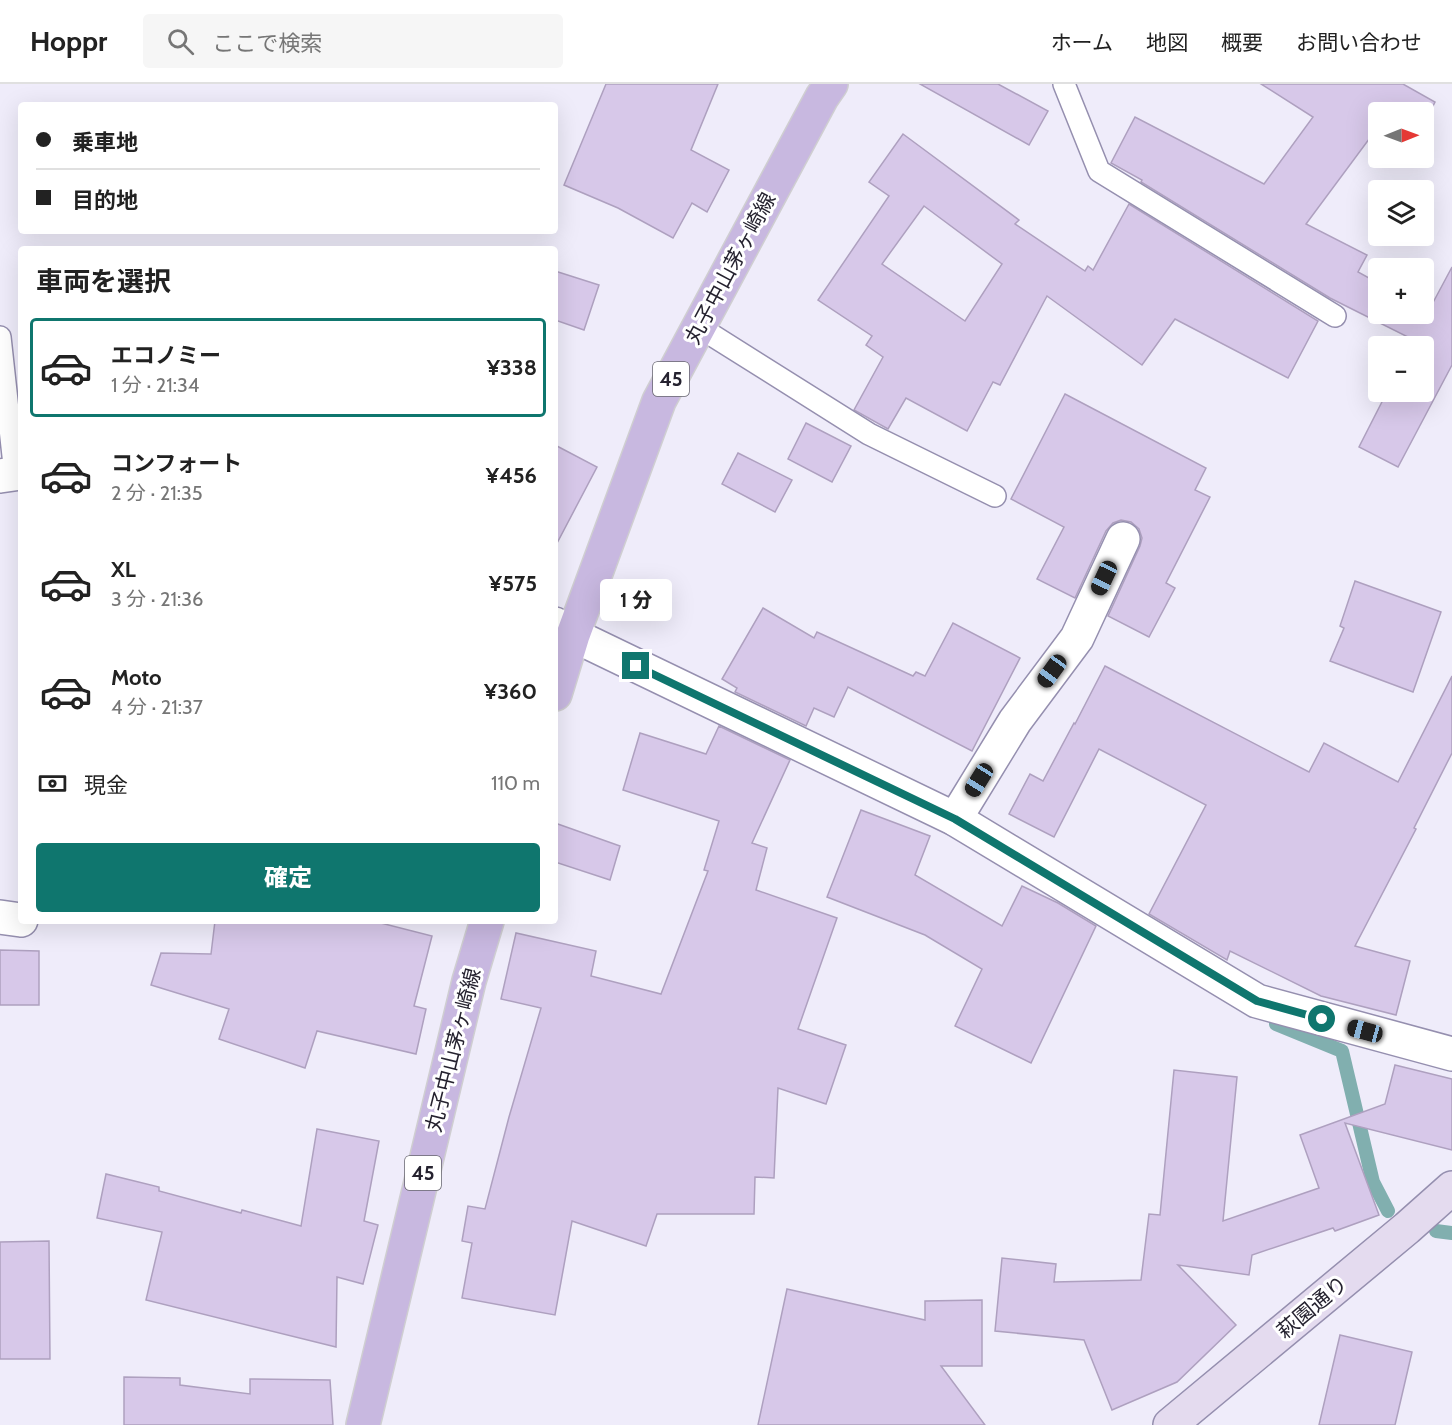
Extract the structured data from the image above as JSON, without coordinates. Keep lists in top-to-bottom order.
{
  "streets": {
    "main road": ["丸子中山茅ヶ崎線", "45"],
    "street": ["萩園通り"]
  },
  "north": "right",
  "page": {
    "header": "Hoppr",
    "search": "ここで検索",
    "nav": [
      "ホーム",
      "地図",
      "概要",
      "お問い合わせ"
    ],
    "map_buttons": ["+", "−"],
    "banner": ["乗車地", "目的地"],
    "heading": "車両を選択",
    "list": [
      {
        "name": "エコノミー",
        "note": "1 分 · 21:34",
        "value": "¥338"
      },
      {
        "name": "コンフォート",
        "note": "2 分 · 21:35",
        "value": "¥456"
      },
      {
        "name": "XL",
        "note": "3 分 · 21:36",
        "value": "¥575"
      },
      {
        "name": "Moto",
        "note": "4 分 · 21:37",
        "value": "¥360"
      }
    ],
    "bubble": "1 分",
    "pay": ["現金", "110 m"],
    "buttons": "確定"
  }
}
